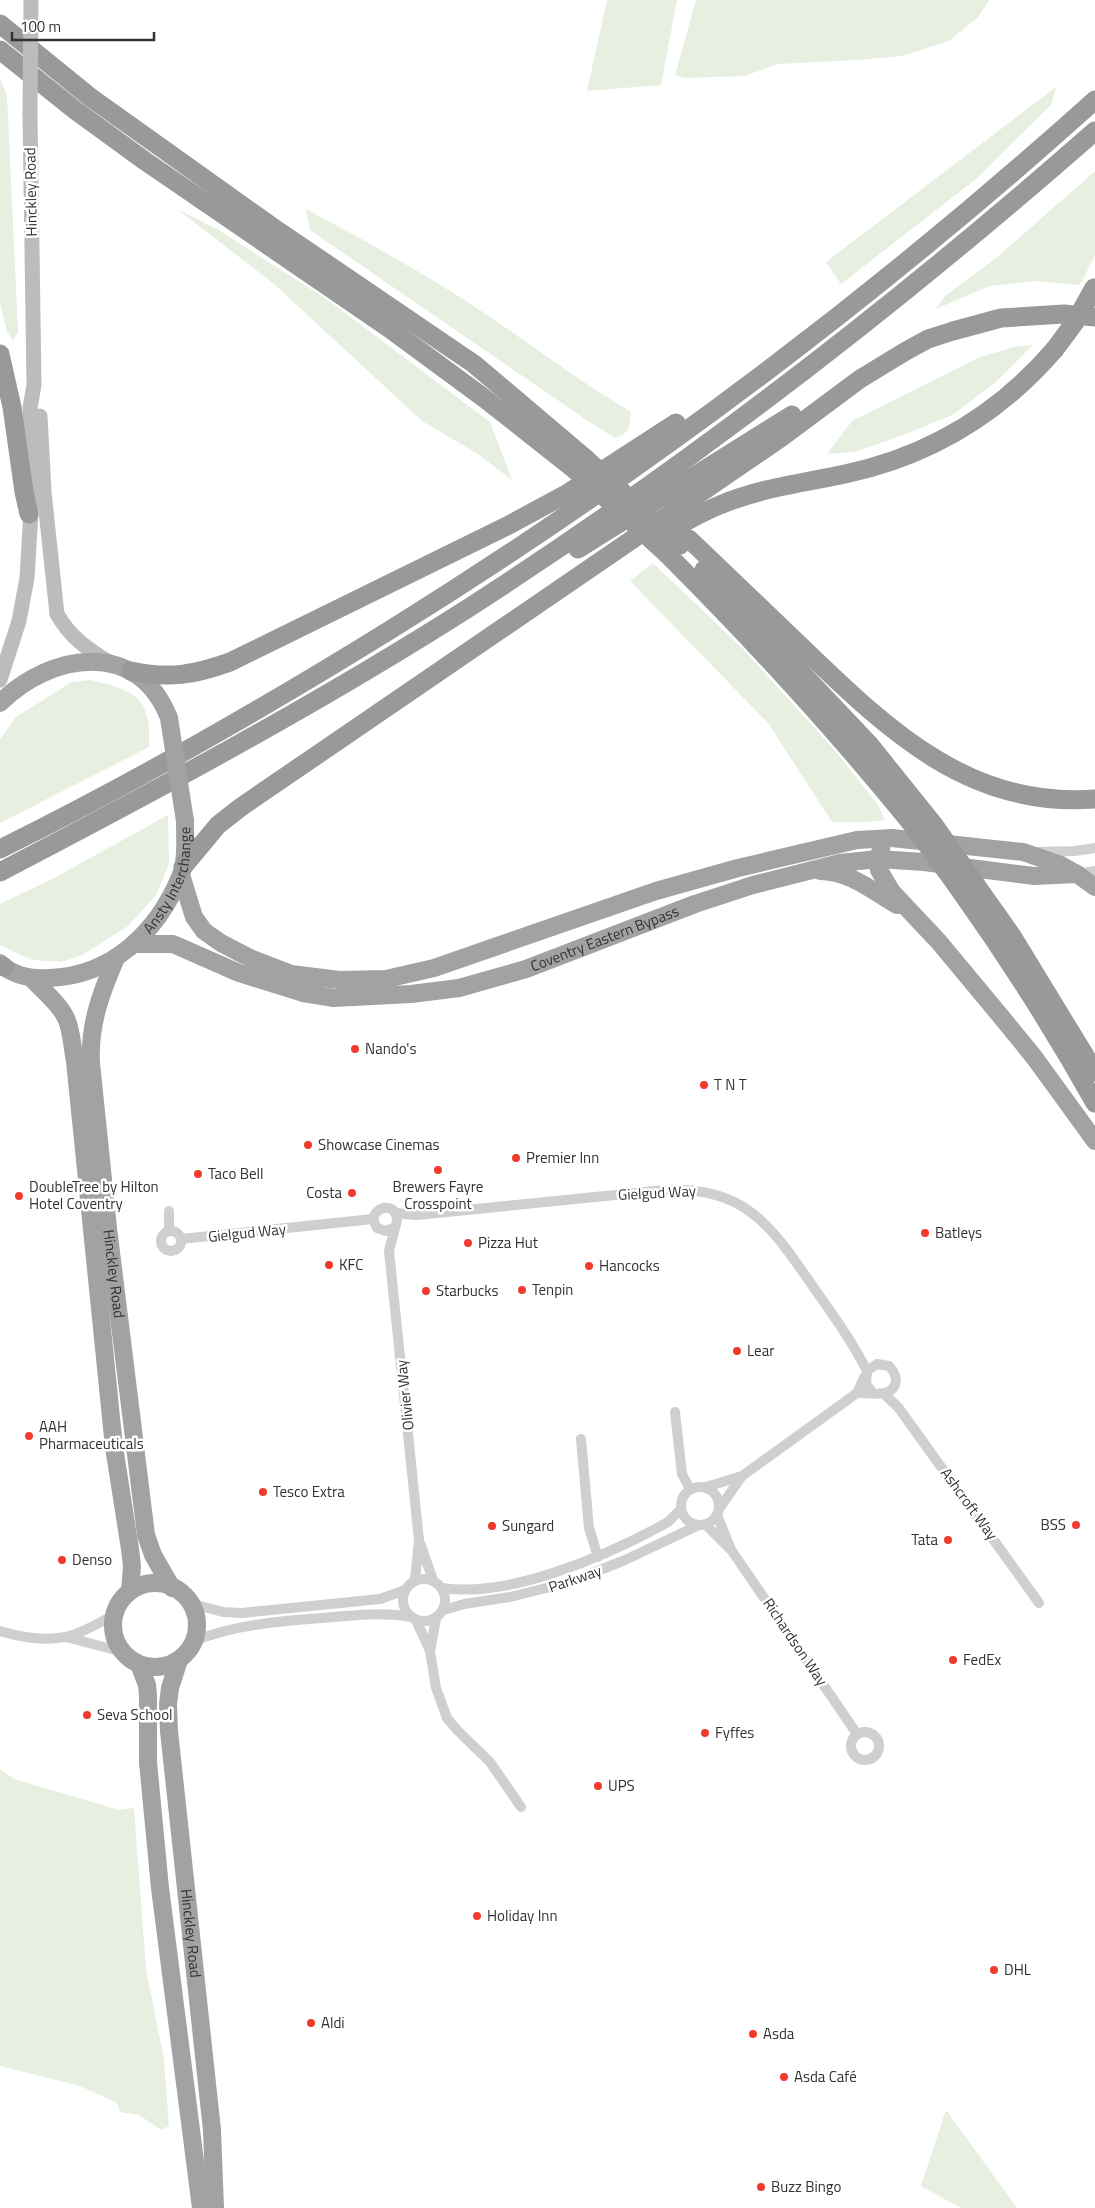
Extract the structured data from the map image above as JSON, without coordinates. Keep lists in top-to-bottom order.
{
  "streets": {
    "highway": ["Hinckley Road", "Ansty Interchange", "Coventry Eastern Bypass"],
    "street": [
      "Gielgud Way",
      "Olivier Way",
      "Ashcroft Way",
      "Parkway",
      "Richardson Way"
    ]
  },
  "crossings": [
    ["Hinckley Road", "Ansty Interchange"],
    ["Ansty Interchange", "Coventry Eastern Bypass"],
    ["Gielgud Way", "Olivier Way"],
    ["Gielgud Way", "Ashcroft Way"],
    ["Olivier Way", "Parkway"],
    ["Parkway", "Richardson Way"]
  ],
  "places": [
    "Nando's",
    "T N T",
    "Showcase Cinemas",
    "Premier Inn",
    "Brewers Fayre Crosspoint",
    "Taco Bell",
    "Costa",
    "DoubleTree by Hilton Hotel Coventry",
    "Batleys",
    "Pizza Hut",
    "KFC",
    "Hancocks",
    "Tenpin",
    "Starbucks",
    "Lear",
    "AAH Pharmaceuticals",
    "Tesco Extra",
    "BSS",
    "Sungard",
    "Tata",
    "Denso",
    "FedEx",
    "Seva School",
    "Fyffes",
    "UPS",
    "Holiday Inn",
    "DHL",
    "Aldi",
    "Asda",
    "Asda Café",
    "Buzz Bingo"
  ],
  "scale_bar": "100 m"
}
